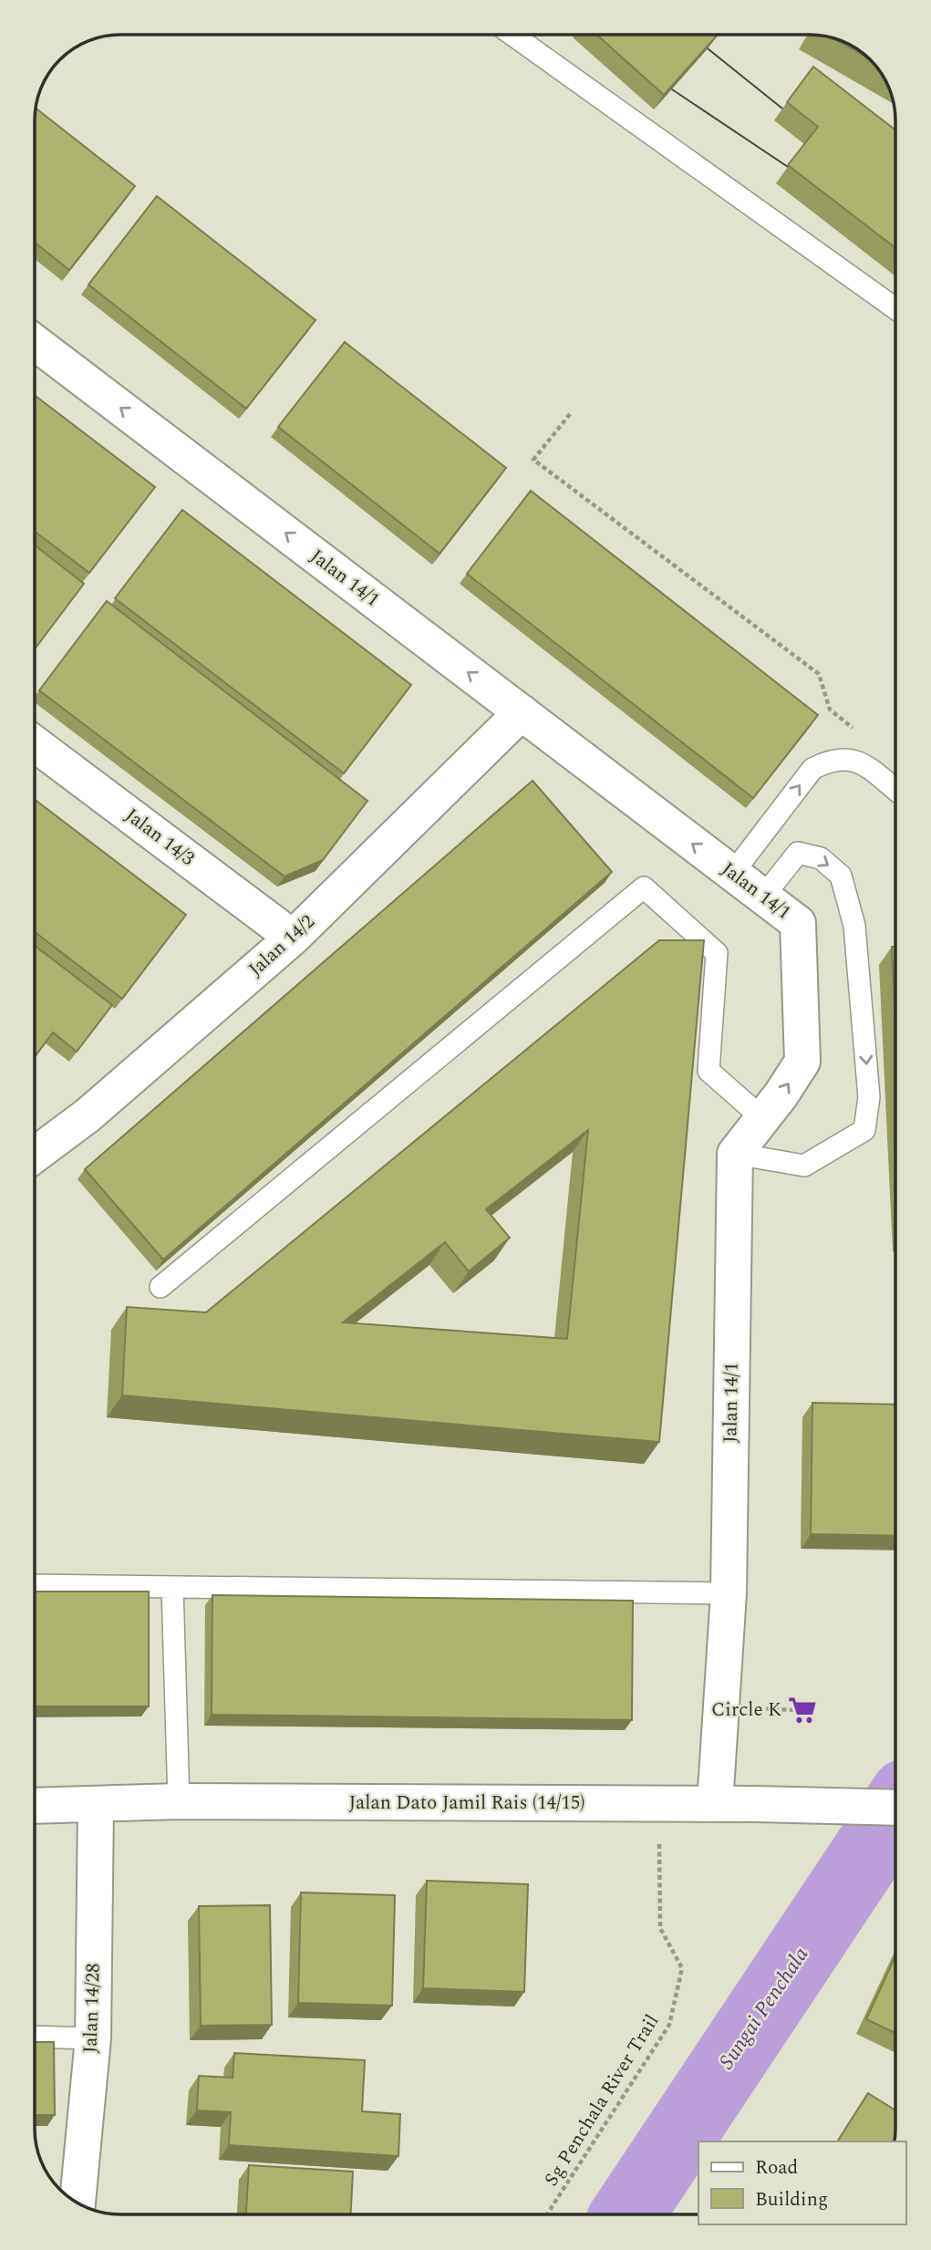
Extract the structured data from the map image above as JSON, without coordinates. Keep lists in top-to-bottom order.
{
  "streets": {
    "street": [
      "Jalan 14/1",
      "Jalan 14/3",
      "Jalan 14/2",
      "Jalan Dato Jamil Rais (14/15)",
      "Jalan 14/28"
    ],
    "path": ["Sg Penchala River Trail"]
  },
  "crossings": [
    ["Jalan 14/1", "Jalan 14/2"],
    ["Jalan 14/1", "Jalan Dato Jamil Rais (14/15)"],
    ["Jalan 14/3", "Jalan 14/2"],
    ["Jalan Dato Jamil Rais (14/15)", "Jalan 14/28"],
    ["Jalan Dato Jamil Rais (14/15)", "Sg Penchala River Trail"]
  ],
  "one_way": ["Jalan 14/1"],
  "water": ["Sungai Penchala"],
  "places": {
    "supermarket": ["Circle K"]
  },
  "legend": ["Road", "Building"]
}
